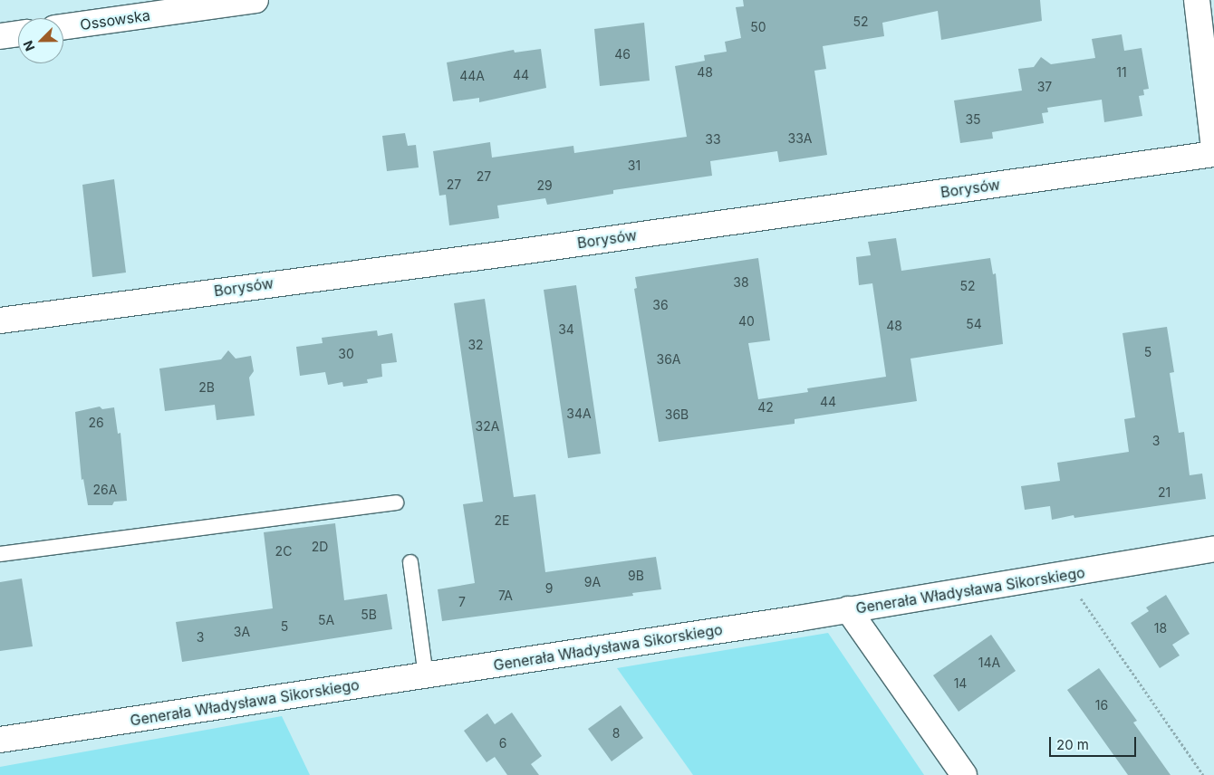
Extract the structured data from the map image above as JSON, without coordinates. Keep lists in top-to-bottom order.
{
  "streets": {
    "street": ["Ossowska", "Borysów", "Generała Władysława Sikorskiego"]
  },
  "house_numbers": [
    "52",
    "50",
    "46",
    "48",
    "11",
    "44",
    "44A",
    "37",
    "35",
    "33A",
    "33",
    "31",
    "27",
    "27",
    "29",
    "38",
    "52",
    "36",
    "40",
    "54",
    "48",
    "34",
    "32",
    "5",
    "30",
    "36A",
    "2B",
    "44",
    "42",
    "34A",
    "36B",
    "26",
    "32A",
    "3",
    "26A",
    "21",
    "2E",
    "2D",
    "2C",
    "9B",
    "9A",
    "9",
    "7A",
    "7",
    "5B",
    "5A",
    "5",
    "18",
    "3A",
    "3",
    "14A",
    "14",
    "16",
    "8",
    "6"
  ],
  "scale_bar": "20 m",
  "north": "bottom left"
}
